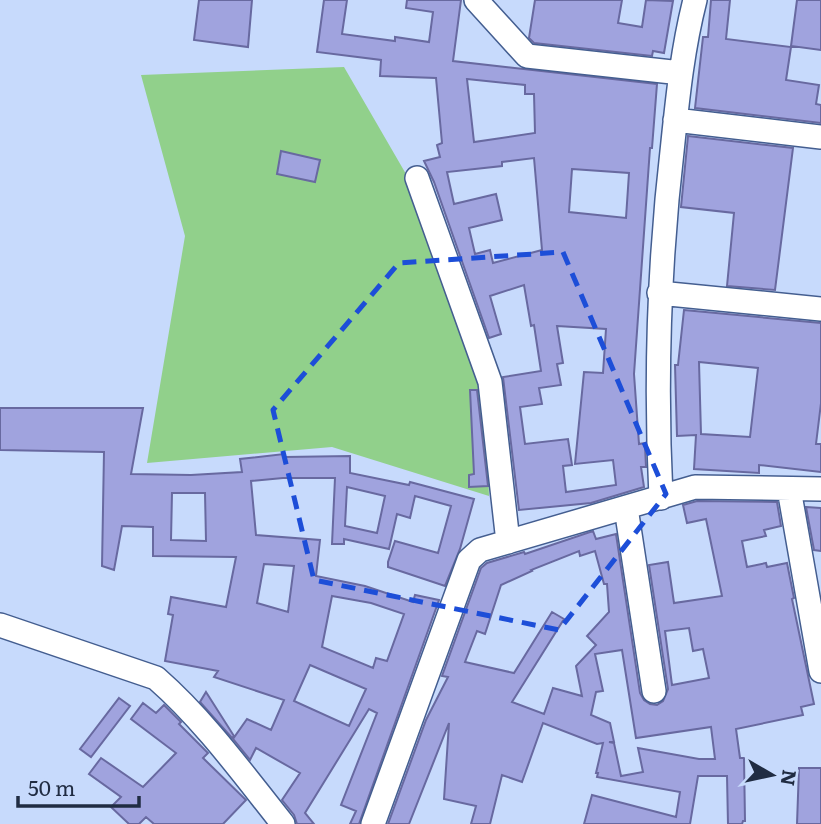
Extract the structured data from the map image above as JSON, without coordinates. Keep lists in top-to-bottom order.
{
  "scale_bar": "50 m",
  "north": "right"
}
